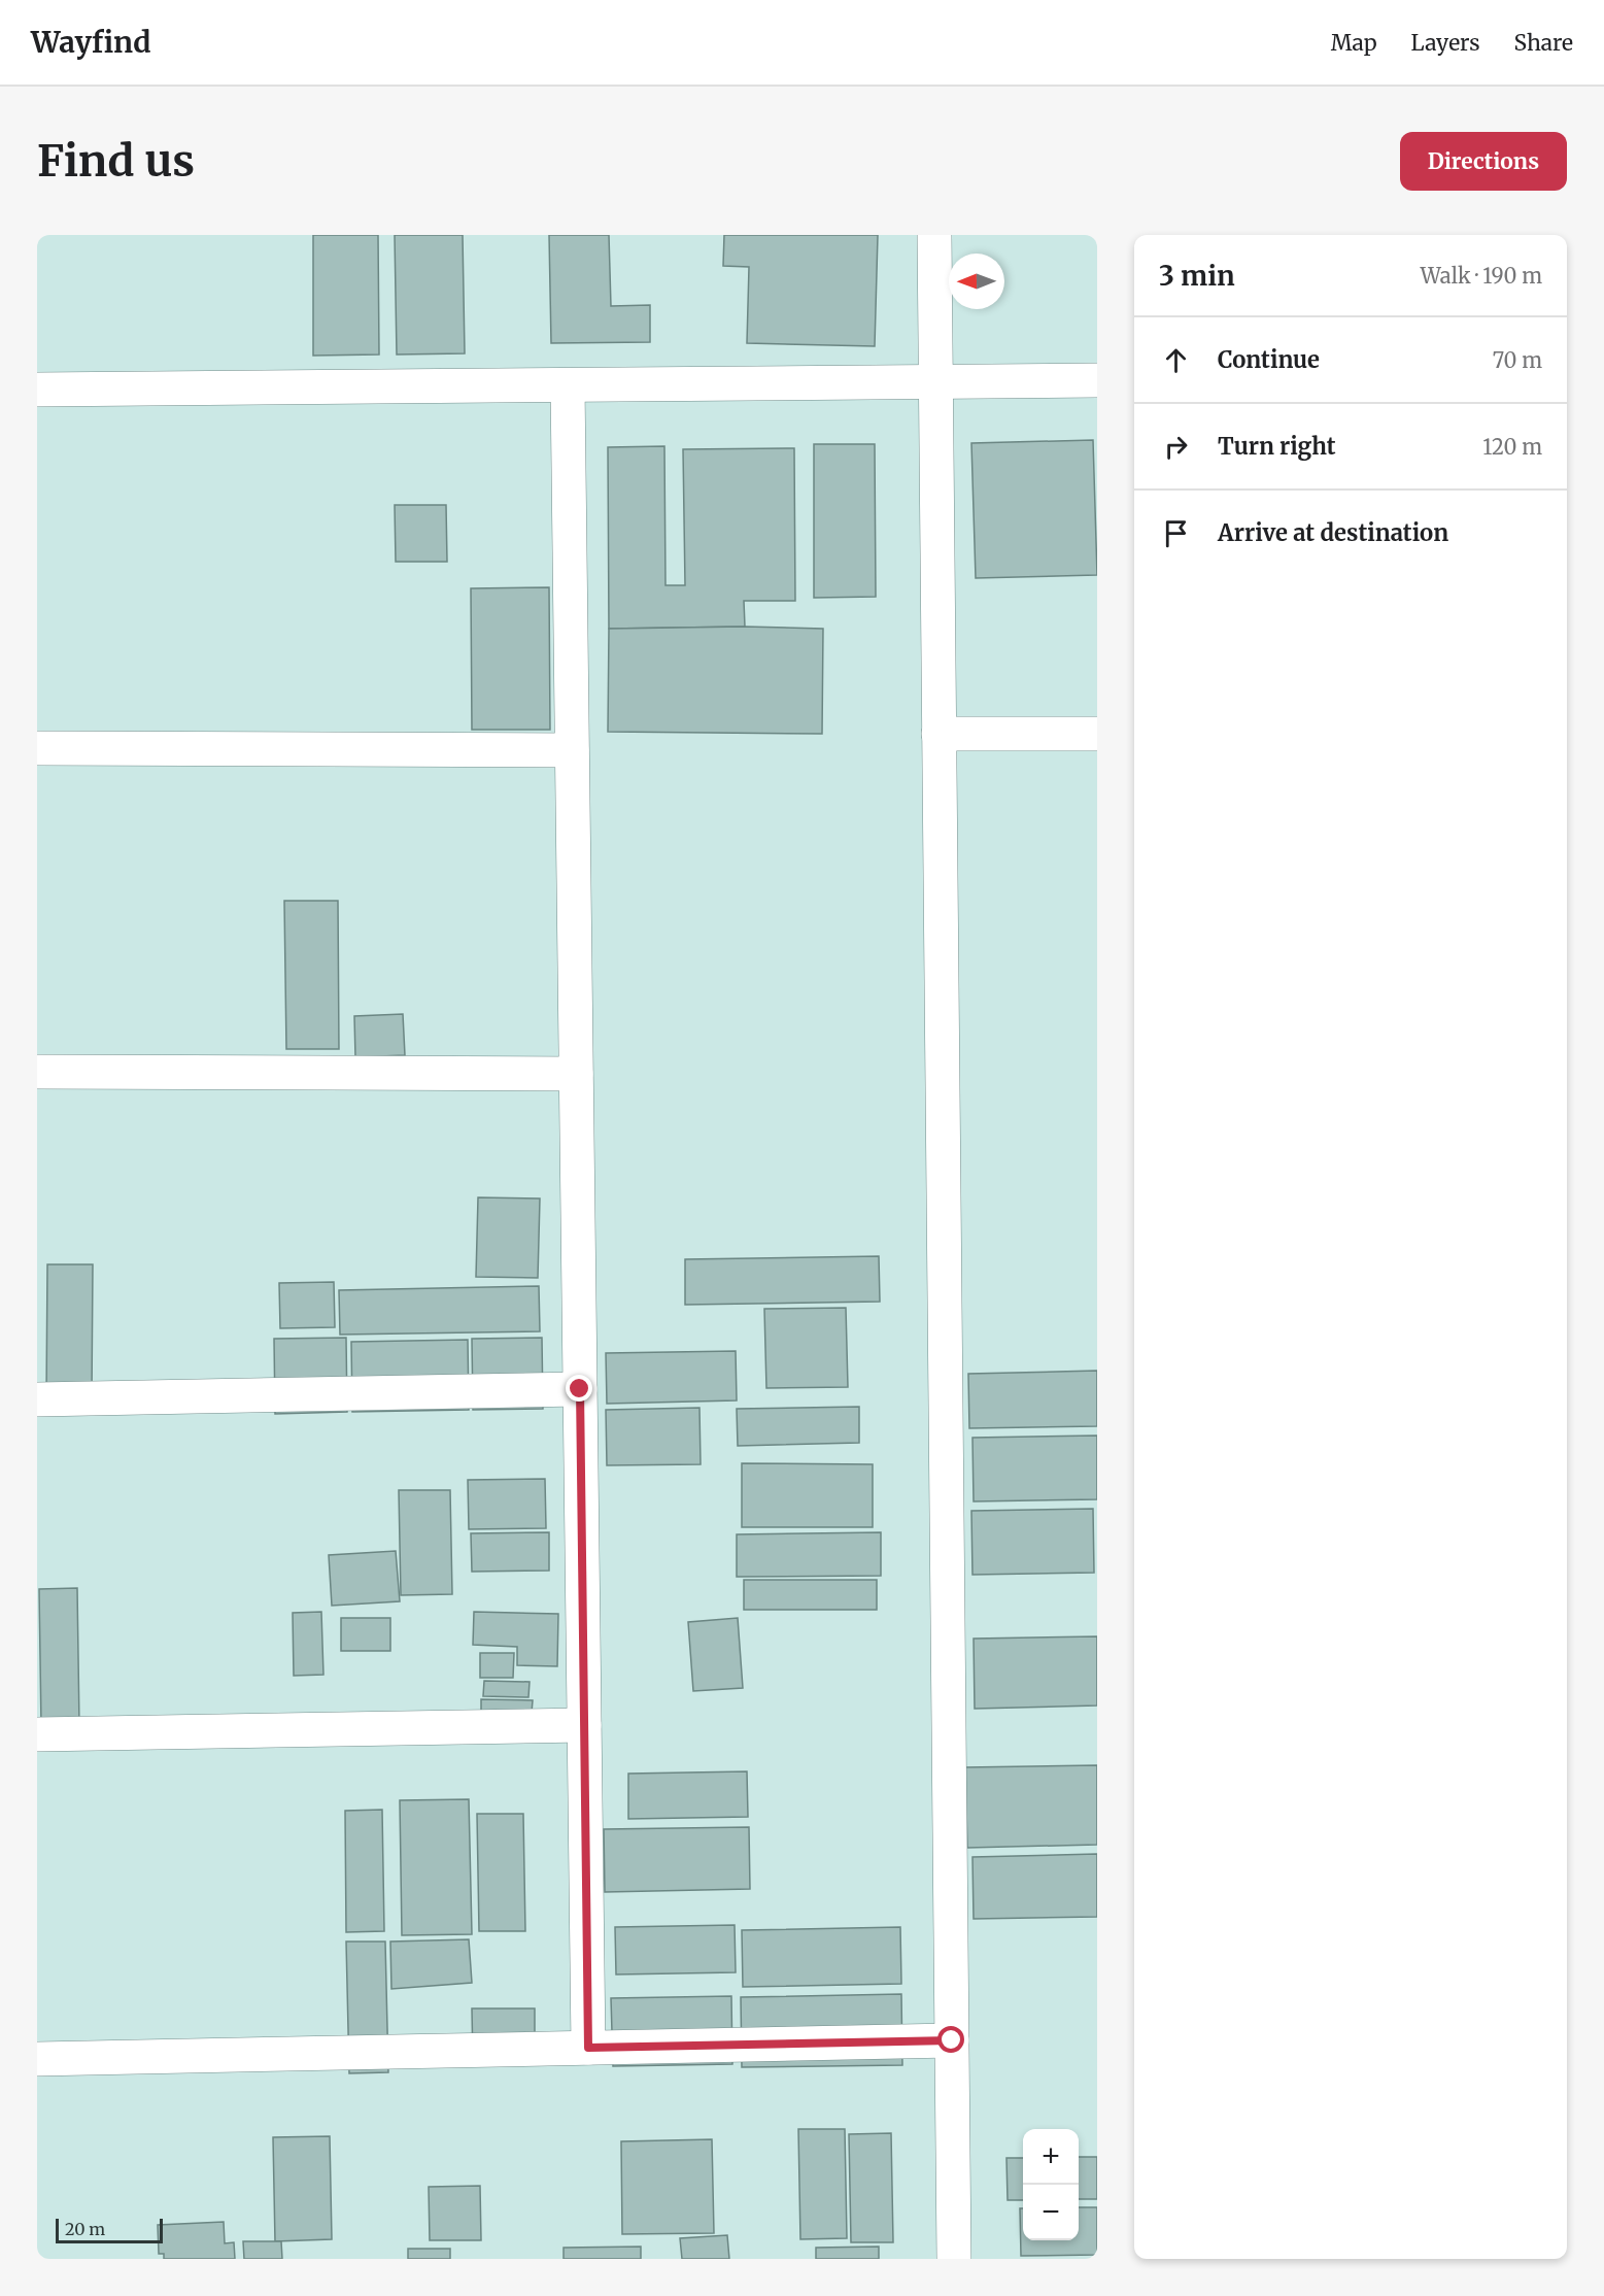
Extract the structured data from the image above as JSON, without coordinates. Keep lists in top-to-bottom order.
{
  "scale_bar": "20 m",
  "north": "left",
  "page": {
    "header": "Wayfind",
    "nav": ["Map", "Layers", "Share"],
    "buttons": "Directions",
    "title": "Find us",
    "heading": ["3 min", "Walk · 190 m"],
    "list": [
      ["Continue", "70 m"],
      ["Turn right", "120 m"],
      "Arrive at destination"
    ],
    "map_buttons": ["+", "−"],
    "scale": "20 m"
  }
}
